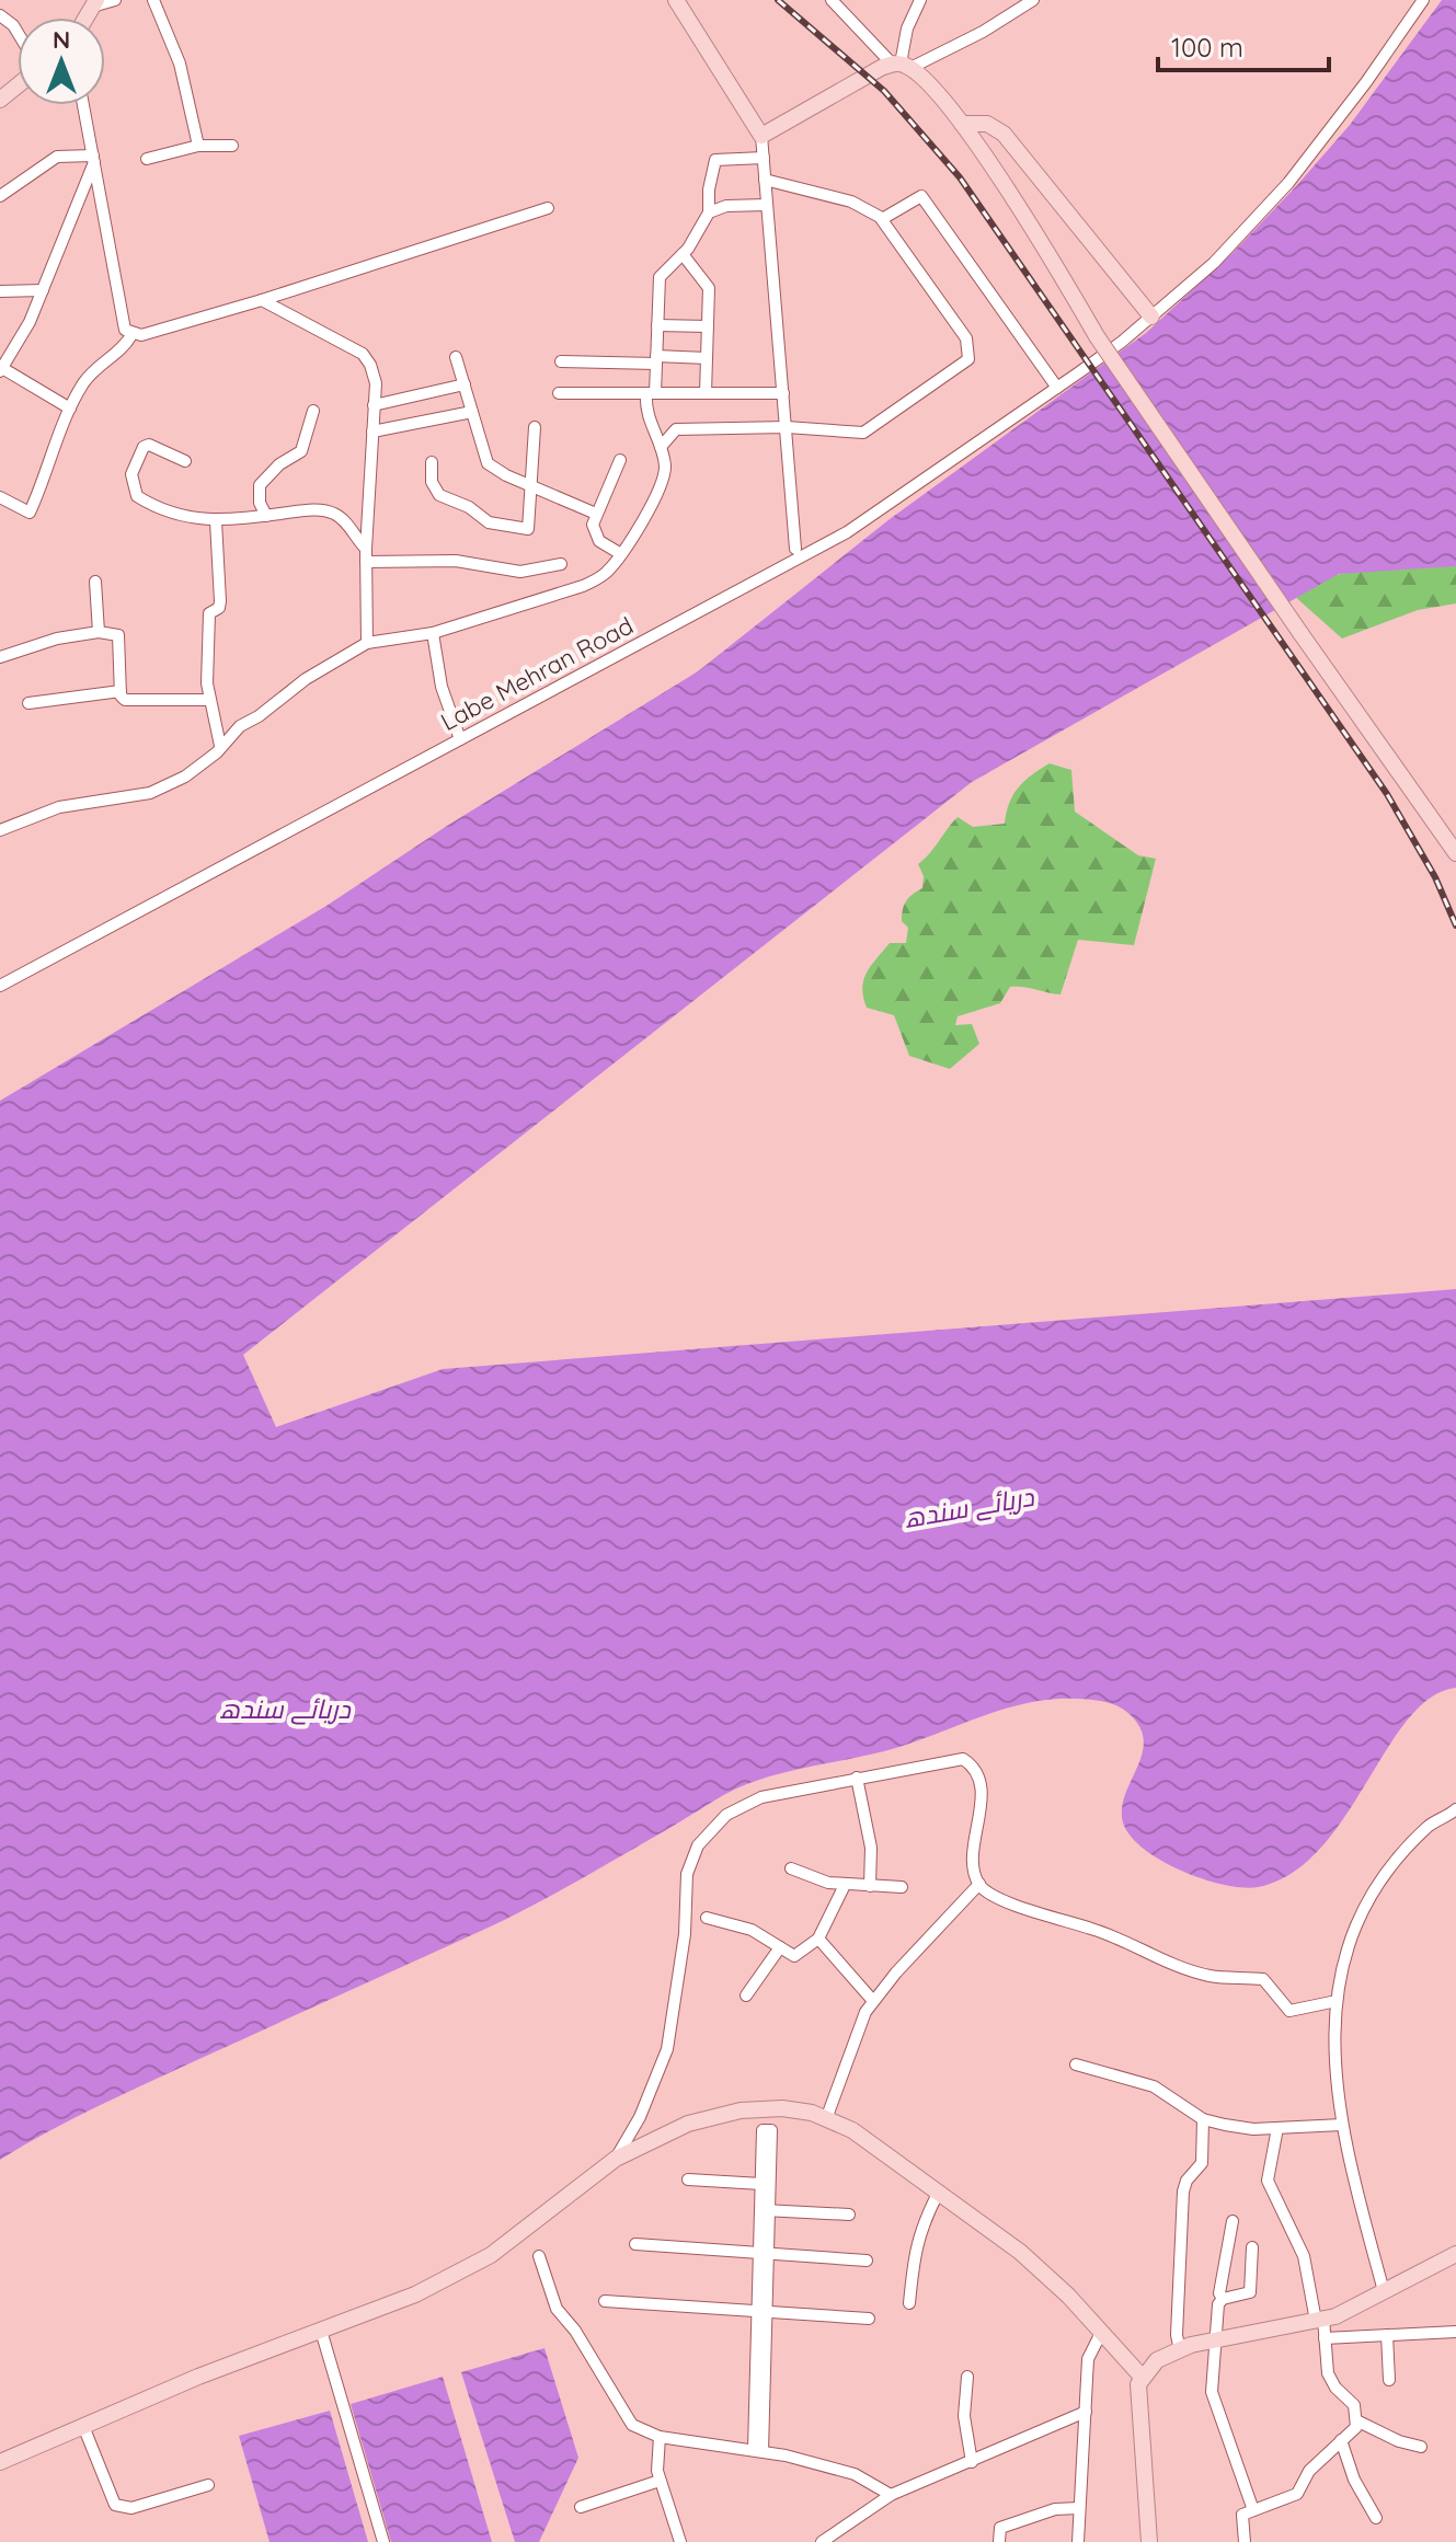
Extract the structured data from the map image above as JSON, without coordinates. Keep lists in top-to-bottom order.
{
  "streets": {
    "street": ["Labe Mehran Road"]
  },
  "water": ["دریائے سندھ"],
  "scale_bar": "100 m",
  "north": "top"
}
